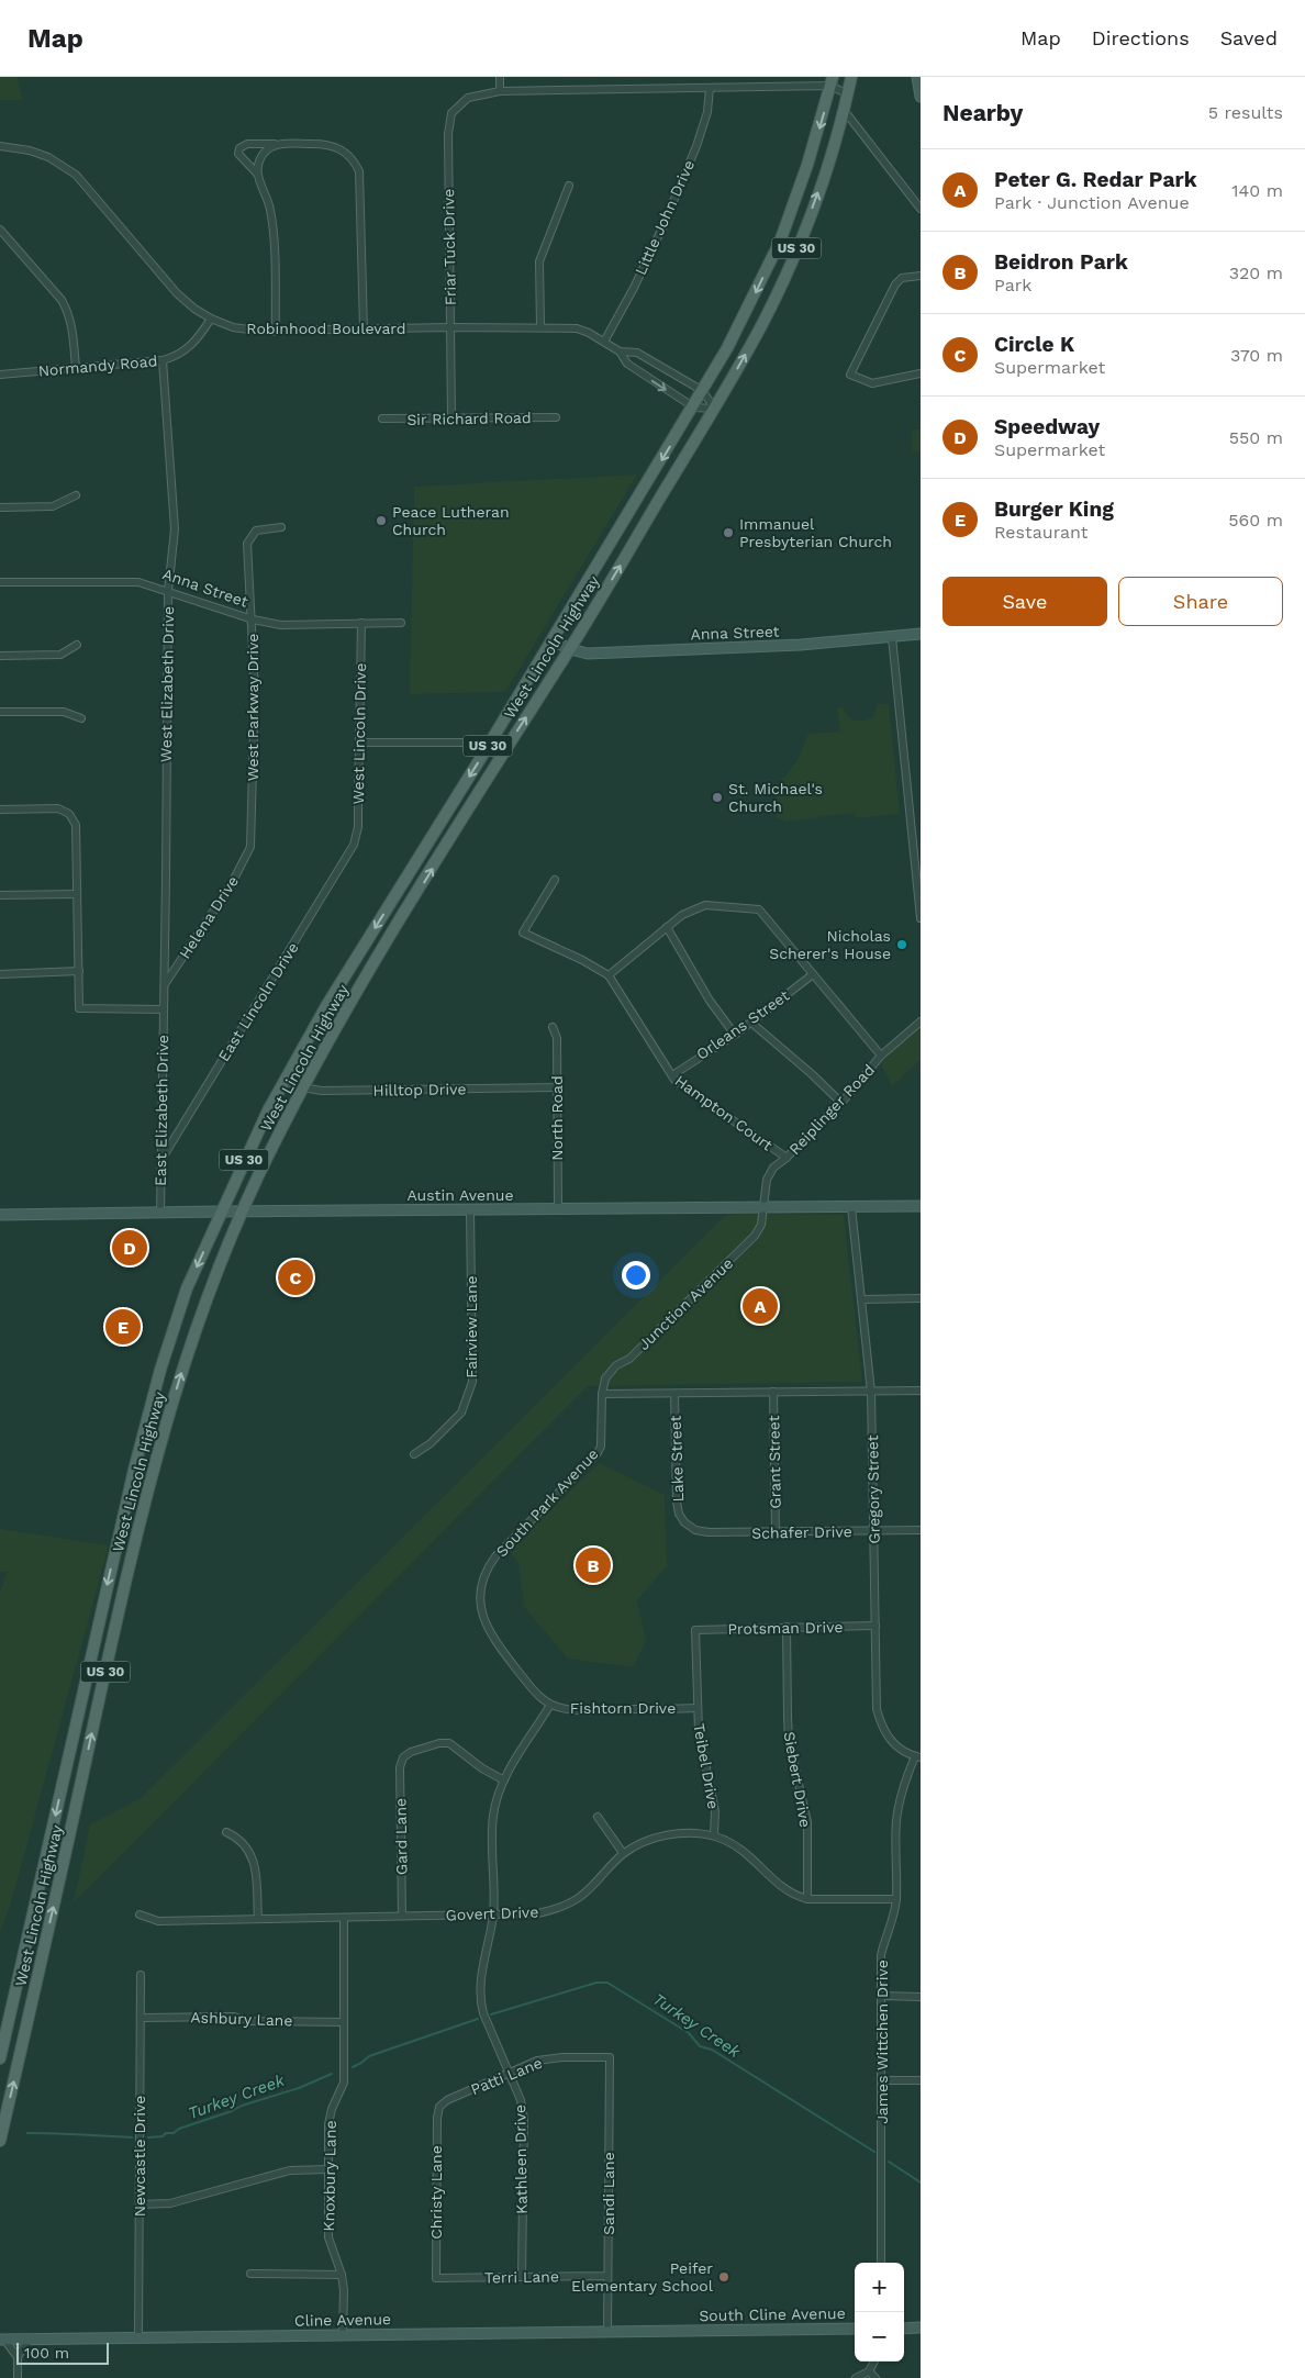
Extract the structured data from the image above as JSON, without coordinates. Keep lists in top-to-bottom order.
{
  "streets": {
    "main road": ["US 30", "West Lincoln Highway"],
    "street": [
      "Little John Drive",
      "Friar Tuck Drive",
      "Robinhood Boulevard",
      "Normandy Road",
      "Sir Richard Road",
      "Anna Street",
      "West Elizabeth Drive",
      "West Parkway Drive",
      "West Lincoln Drive",
      "Helena Drive",
      "East Lincoln Drive",
      "Orleans Street",
      "Hilltop Drive",
      "Reiplinger Road",
      "East Elizabeth Drive",
      "Hampton Court",
      "North Road",
      "Austin Avenue",
      "Junction Avenue",
      "Fairview Lane",
      "Lake Street",
      "Grant Street",
      "Gregory Street",
      "South Park Avenue",
      "Schafer Drive",
      "Protsman Drive",
      "Fishtorn Drive",
      "Teibel Drive",
      "Siebert Drive",
      "Gard Lane",
      "Govert Drive",
      "Ashbury Lane",
      "James Wittchen Drive",
      "Patti Lane",
      "Newcastle Drive",
      "Kathleen Drive",
      "Knoxbury Lane",
      "Christy Lane",
      "Sandi Lane",
      "Terri Lane",
      "South Cline Avenue",
      "Cline Avenue"
    ]
  },
  "crossings": [
    ["Little John Drive", "Robinhood Boulevard"],
    ["Friar Tuck Drive", "Robinhood Boulevard"],
    ["Friar Tuck Drive", "Sir Richard Road"],
    ["Robinhood Boulevard", "Normandy Road"],
    ["Robinhood Boulevard", "West Lincoln Highway"],
    ["Normandy Road", "West Elizabeth Drive"],
    ["Anna Street", "West Lincoln Highway"],
    ["Anna Street", "West Elizabeth Drive"],
    ["Anna Street", "West Parkway Drive"],
    ["Anna Street", "West Lincoln Drive"],
    ["West Lincoln Highway", "Hilltop Drive"],
    ["West Lincoln Highway", "Austin Avenue"],
    ["West Elizabeth Drive", "Helena Drive"],
    ["West Elizabeth Drive", "East Elizabeth Drive"],
    ["West Parkway Drive", "Helena Drive"],
    ["West Lincoln Drive", "East Lincoln Drive"],
    ["East Lincoln Drive", "East Elizabeth Drive"],
    ["Orleans Street", "Hampton Court"],
    ["Hilltop Drive", "North Road"],
    ["Reiplinger Road", "Hampton Court"],
    ["Reiplinger Road", "Austin Avenue"],
    ["Reiplinger Road", "Junction Avenue"],
    ["East Elizabeth Drive", "Austin Avenue"],
    ["North Road", "Austin Avenue"],
    ["Austin Avenue", "Junction Avenue"],
    ["Austin Avenue", "Fairview Lane"],
    ["Austin Avenue", "Gregory Street"],
    ["Junction Avenue", "South Park Avenue"],
    ["Lake Street", "Schafer Drive"],
    ["Grant Street", "Schafer Drive"],
    ["Gregory Street", "Schafer Drive"],
    ["Gregory Street", "Protsman Drive"],
    ["Gregory Street", "James Wittchen Drive"],
    ["South Park Avenue", "Fishtorn Drive"],
    ["South Park Avenue", "Kathleen Drive"],
    ["Protsman Drive", "Teibel Drive"],
    ["Protsman Drive", "Siebert Drive"],
    ["Fishtorn Drive", "Teibel Drive"],
    ["Fishtorn Drive", "Kathleen Drive"],
    ["Teibel Drive", "Govert Drive"],
    ["Siebert Drive", "Govert Drive"],
    ["Gard Lane", "Govert Drive"],
    ["Gard Lane", "Kathleen Drive"],
    ["Govert Drive", "James Wittchen Drive"],
    ["Govert Drive", "Kathleen Drive"],
    ["Govert Drive", "Knoxbury Lane"],
    ["Ashbury Lane", "Newcastle Drive"],
    ["Ashbury Lane", "Knoxbury Lane"],
    ["Patti Lane", "Kathleen Drive"],
    ["Patti Lane", "Christy Lane"],
    ["Patti Lane", "Sandi Lane"],
    ["Newcastle Drive", "Cline Avenue"],
    ["Kathleen Drive", "Terri Lane"],
    ["Knoxbury Lane", "Cline Avenue"],
    ["Christy Lane", "Terri Lane"],
    ["Sandi Lane", "Terri Lane"],
    ["Sandi Lane", "Cline Avenue"],
    ["South Cline Avenue", "Cline Avenue"]
  ],
  "water": ["Turkey Creek"],
  "places": [
    "Peace Lutheran Church",
    "Immanuel Presbyterian Church",
    "St. Michael's Church",
    "Nicholas Scherer's House",
    "Peifer Elementary School"
  ],
  "scale_bar": "100 m",
  "page": {
    "header": "Map",
    "nav": ["Map", "Directions", "Saved"],
    "heading": ["Nearby", "5 results"],
    "list": [
      {
        "mark": "A",
        "name": "Peter G. Redar Park",
        "note": "Park · Junction Avenue",
        "value": "140 m"
      },
      {
        "mark": "B",
        "name": "Beidron Park",
        "note": "Park",
        "value": "320 m"
      },
      {
        "mark": "C",
        "name": "Circle K",
        "note": "Supermarket",
        "value": "370 m"
      },
      {
        "mark": "D",
        "name": "Speedway",
        "note": "Supermarket",
        "value": "550 m"
      },
      {
        "mark": "E",
        "name": "Burger King",
        "note": "Restaurant",
        "value": "560 m"
      }
    ],
    "buttons": ["Save", "Share"],
    "pins": [
      "D",
      "C",
      "A",
      "E",
      "B"
    ],
    "map_buttons": ["+", "−"],
    "scale": "100 m"
  }
}
